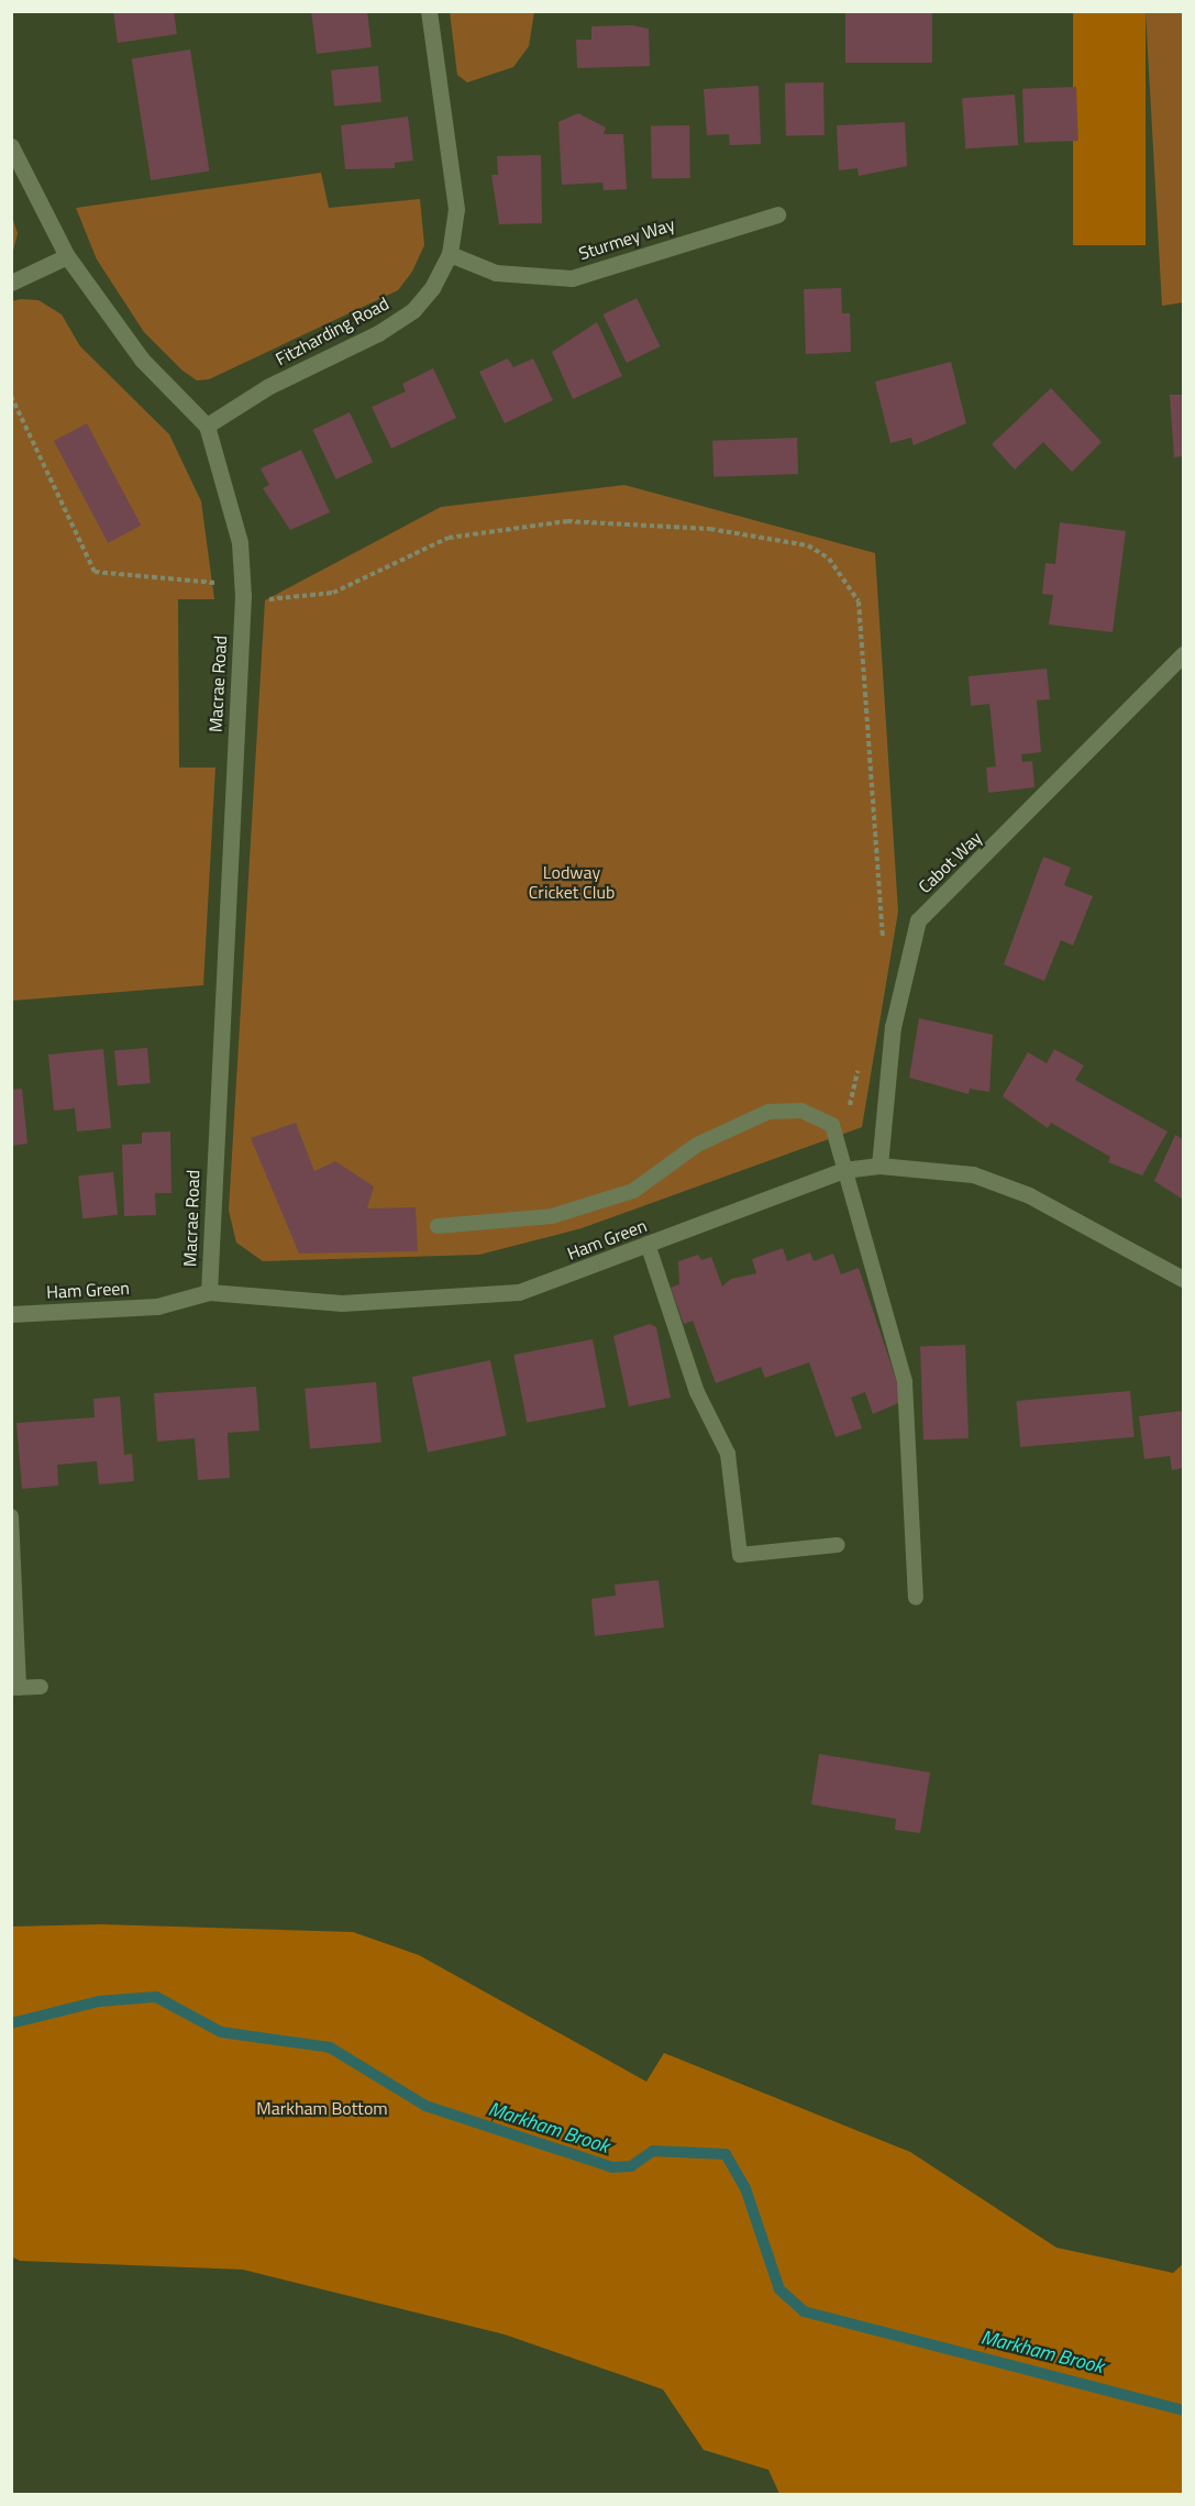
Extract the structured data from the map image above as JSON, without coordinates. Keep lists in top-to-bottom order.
{
  "streets": {
    "street": [
      "Sturmey Way",
      "Fitzharding Road",
      "Macrae Road",
      "Cabot Way",
      "Ham Green"
    ]
  },
  "crossings": [
    ["Sturmey Way", "Fitzharding Road"],
    ["Fitzharding Road", "Macrae Road"],
    ["Macrae Road", "Ham Green"],
    ["Cabot Way", "Ham Green"]
  ],
  "water": ["Markham Brook"],
  "parks": ["Lodway Cricket Club", "Markham Bottom"]
}
